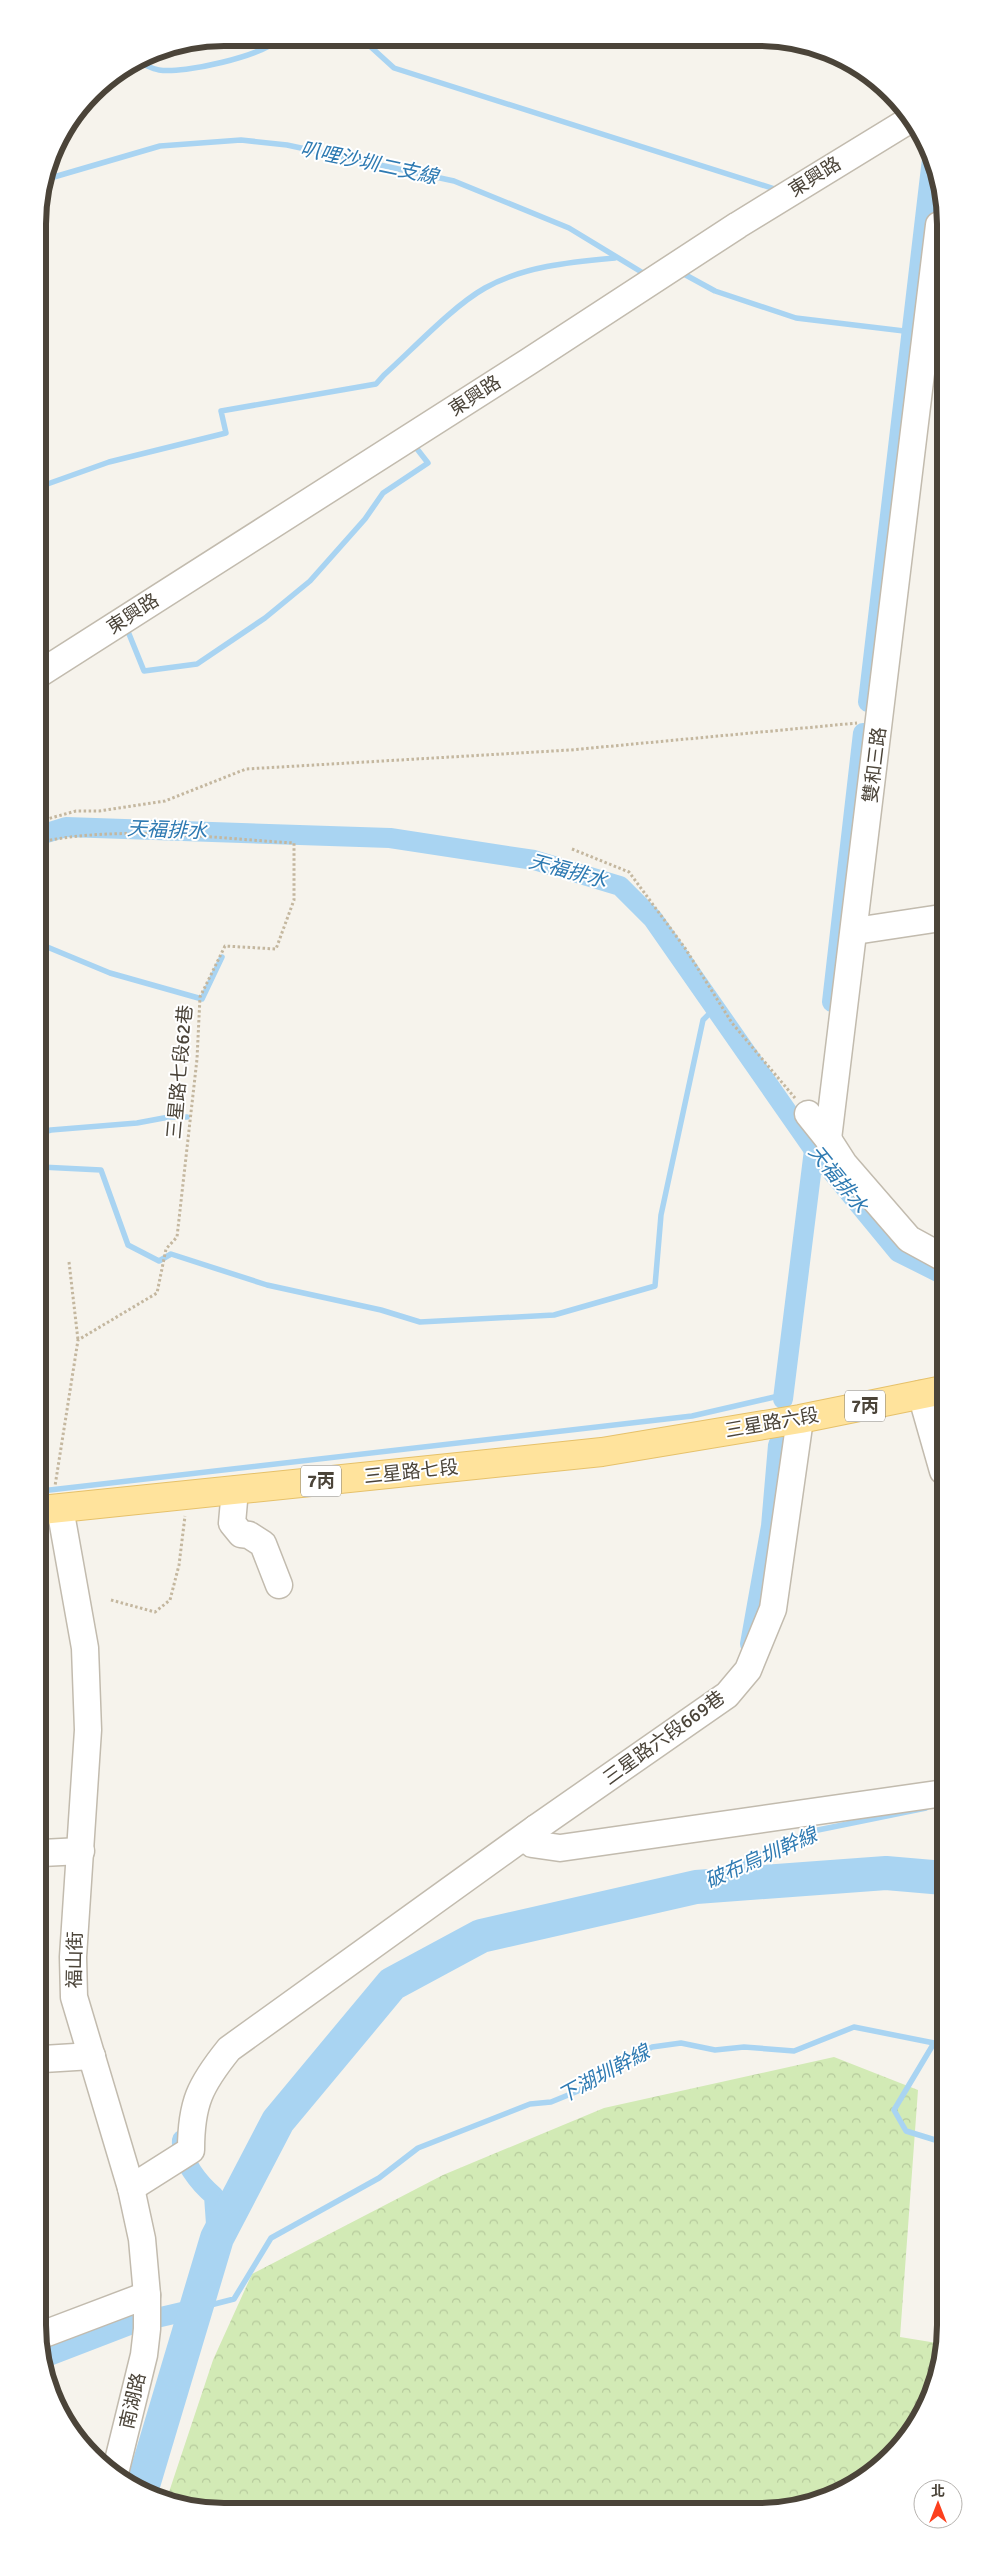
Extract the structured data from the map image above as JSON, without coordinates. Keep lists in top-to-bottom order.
{
  "streets": {
    "main road": ["7丙", "三星路六段", "三星路七段"],
    "street": [
      "東興路",
      "雙和三路",
      "三星路六段669巷",
      "福山街",
      "南湖路"
    ],
    "path": ["三星路七段62巷"]
  },
  "crossings": [
    ["三星路六段", "三星路七段"],
    ["三星路六段", "三星路六段669巷"],
    ["三星路七段", "福山街"],
    ["三星路六段669巷", "福山街"],
    ["福山街", "南湖路"]
  ],
  "water": [
    "叭哩沙圳二支線",
    "天福排水",
    "破布烏圳幹線",
    "下湖圳幹線"
  ],
  "north": "top"
}
